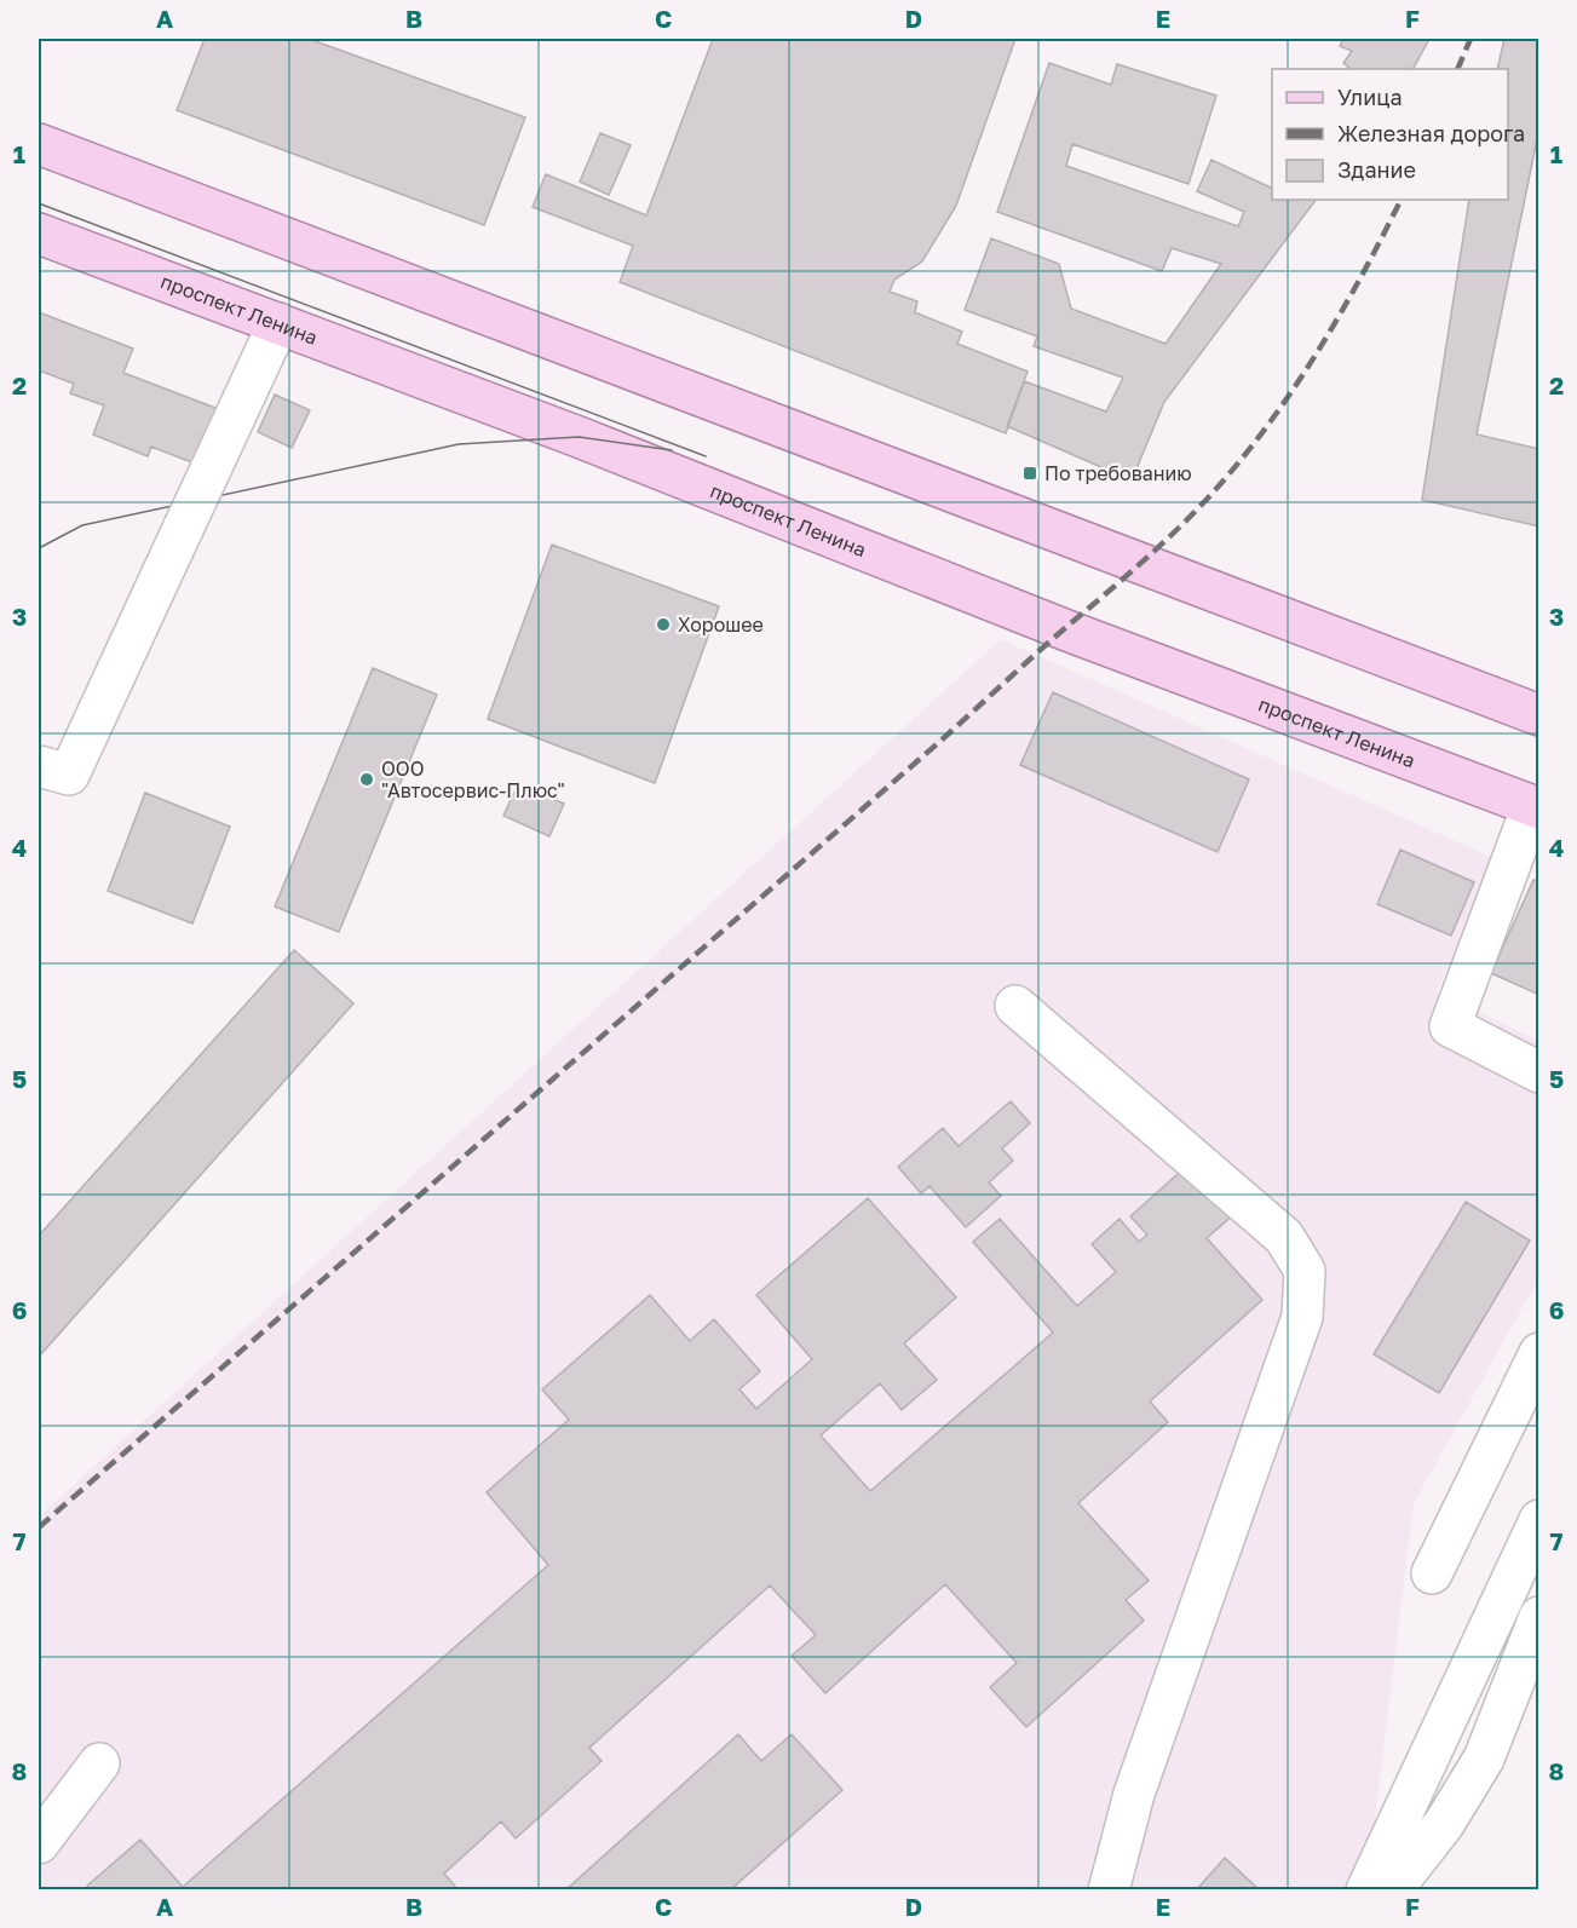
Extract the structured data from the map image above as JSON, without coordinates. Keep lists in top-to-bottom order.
{
  "streets": {
    "main road": ["проспект Ленина"]
  },
  "places": {
    "transit": ["По требованию"],
    "other": ["Хорошее", "ООО \"Автосервис-Плюс\""]
  },
  "legend": ["Улица", "Железная дорога", "Здание"],
  "grid": {
    "columns": [
      "A",
      "B",
      "C",
      "D",
      "E",
      "F"
    ],
    "rows": [
      "1",
      "2",
      "3",
      "4",
      "5",
      "6",
      "7",
      "8"
    ]
  }
}
